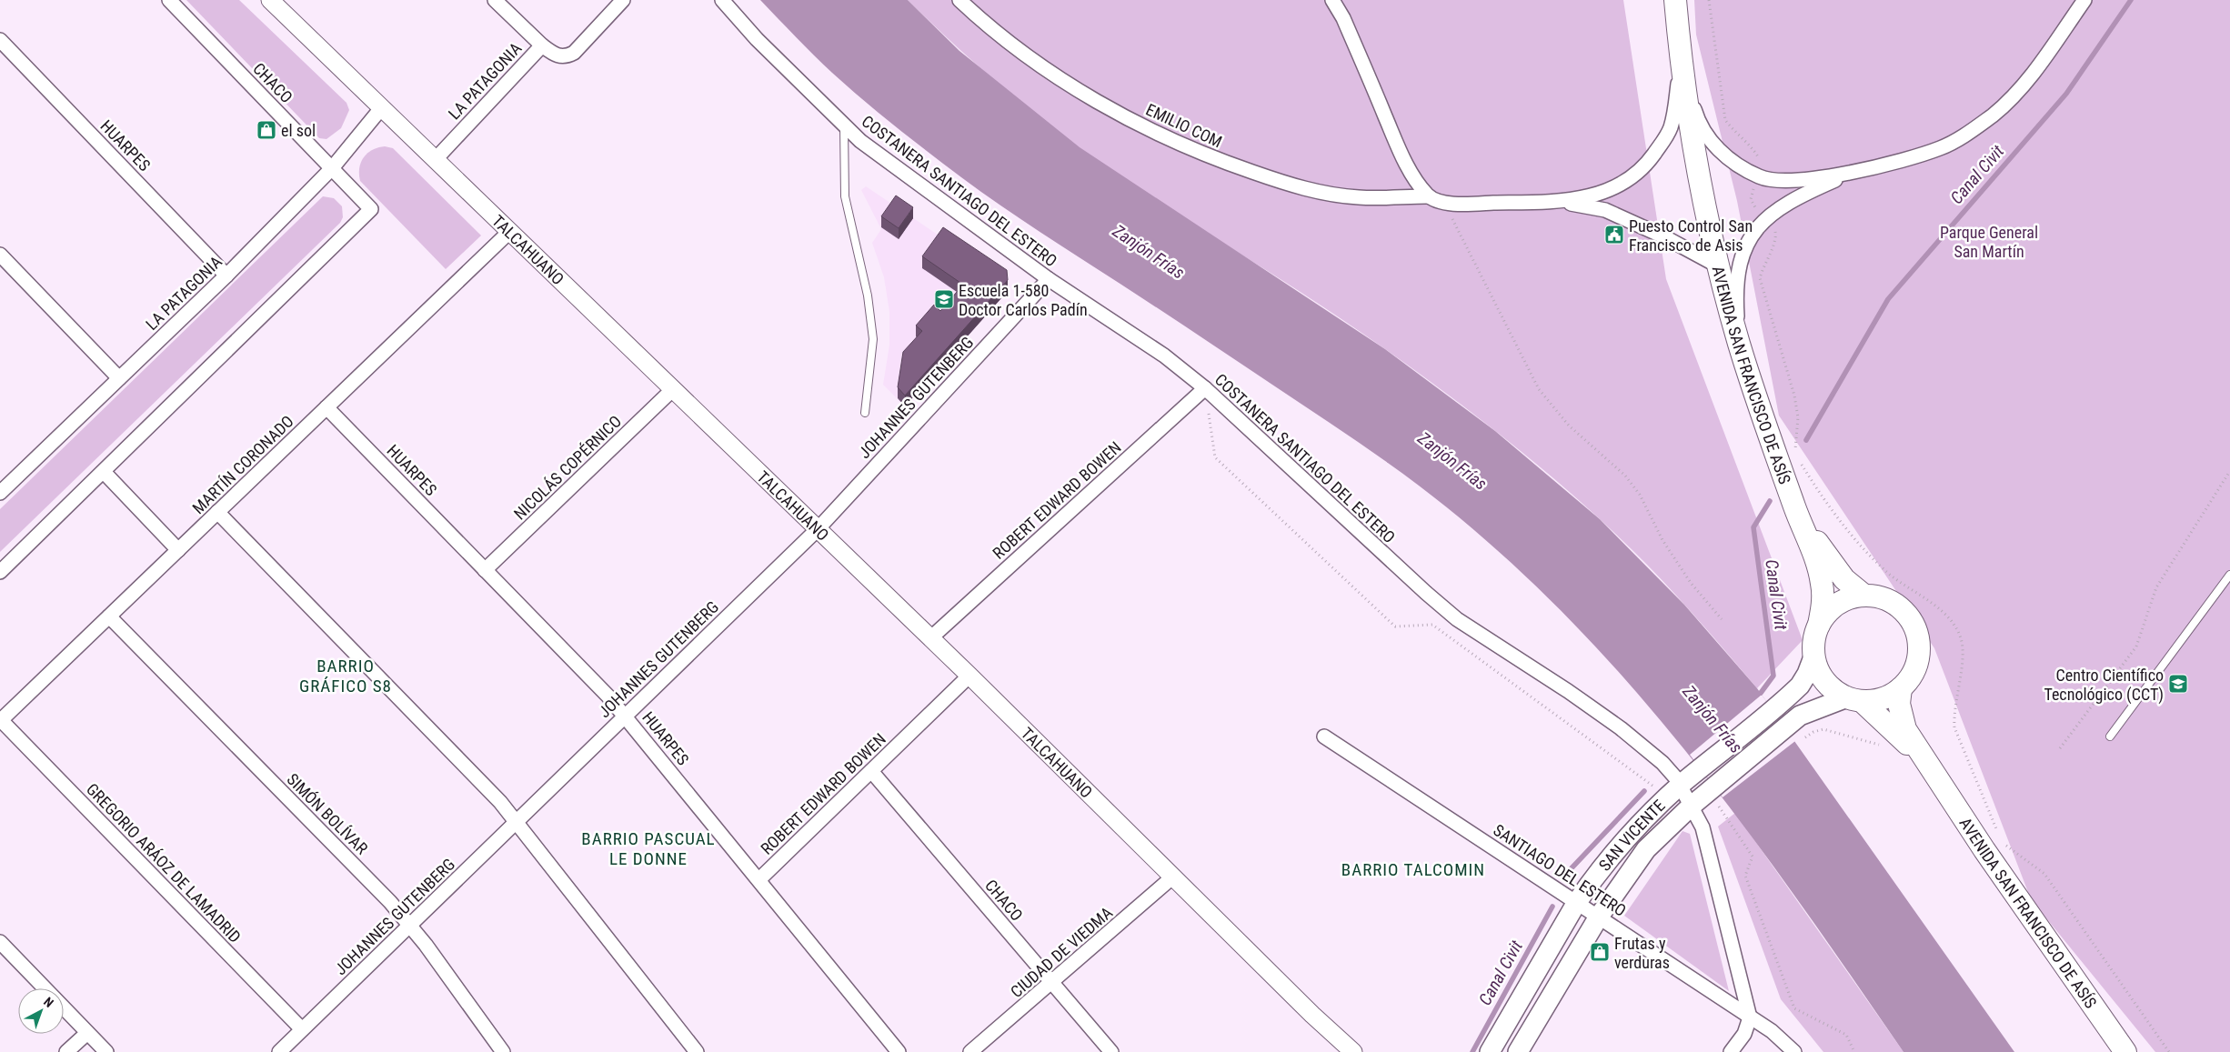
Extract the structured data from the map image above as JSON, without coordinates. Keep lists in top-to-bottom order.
{
  "streets": {
    "main road": ["AVENIDA SAN FRANCISCO DE ASÍS", "SAN VICENTE"],
    "street": [
      "LA PATAGONIA",
      "CHACO",
      "EMILIO COM",
      "HUARPES",
      "COSTANERA SANTIAGO DEL ESTERO",
      "TALCAHUANO",
      "JOHANNES GUTENBERG",
      "MARTÍN CORONADO",
      "NICOLÁS COPÉRNICO",
      "ROBERT EDWARD BOWEN",
      "SIMÓN BOLÍVAR",
      "GREGORIO ARÁOZ DE LAMADRID",
      "SANTIAGO DEL ESTERO",
      "CIUDAD DE VIEDMA"
    ]
  },
  "crossings": [
    ["LA PATAGONIA", "CHACO"],
    ["LA PATAGONIA", "HUARPES"],
    ["LA PATAGONIA", "TALCAHUANO"],
    ["CHACO", "ROBERT EDWARD BOWEN"],
    ["CHACO", "CIUDAD DE VIEDMA"],
    ["HUARPES", "JOHANNES GUTENBERG"],
    ["HUARPES", "MARTÍN CORONADO"],
    ["HUARPES", "NICOLÁS COPÉRNICO"],
    ["HUARPES", "ROBERT EDWARD BOWEN"],
    ["COSTANERA SANTIAGO DEL ESTERO", "JOHANNES GUTENBERG"],
    ["COSTANERA SANTIAGO DEL ESTERO", "ROBERT EDWARD BOWEN"],
    ["COSTANERA SANTIAGO DEL ESTERO", "SAN VICENTE"],
    ["COSTANERA SANTIAGO DEL ESTERO", "SANTIAGO DEL ESTERO"],
    ["TALCAHUANO", "JOHANNES GUTENBERG"],
    ["TALCAHUANO", "MARTÍN CORONADO"],
    ["TALCAHUANO", "NICOLÁS COPÉRNICO"],
    ["TALCAHUANO", "ROBERT EDWARD BOWEN"],
    ["TALCAHUANO", "CIUDAD DE VIEDMA"],
    ["AVENIDA SAN FRANCISCO DE ASÍS", "SAN VICENTE"],
    ["JOHANNES GUTENBERG", "SIMÓN BOLÍVAR"],
    ["JOHANNES GUTENBERG", "GREGORIO ARÁOZ DE LAMADRID"],
    ["MARTÍN CORONADO", "SIMÓN BOLÍVAR"],
    ["MARTÍN CORONADO", "GREGORIO ARÁOZ DE LAMADRID"],
    ["SAN VICENTE", "SANTIAGO DEL ESTERO"]
  ],
  "districts": ["BARRIO GRÁFICO S8", "BARRIO PASCUAL LE DONNE", "BARRIO TALCOMIN"],
  "water": ["Canal Civit", "Zanjón Frías"],
  "parks": ["Parque General San Martín"],
  "places": {
    "shop": ["el sol", "Frutas y verduras"],
    "public building": ["Puesto Control San Francisco de Asis"],
    "school or university": ["Escuela 1-580 Doctor Carlos Padín", "Centro Científico Tecnológico (CCT)"]
  },
  "north": "top right"
}
